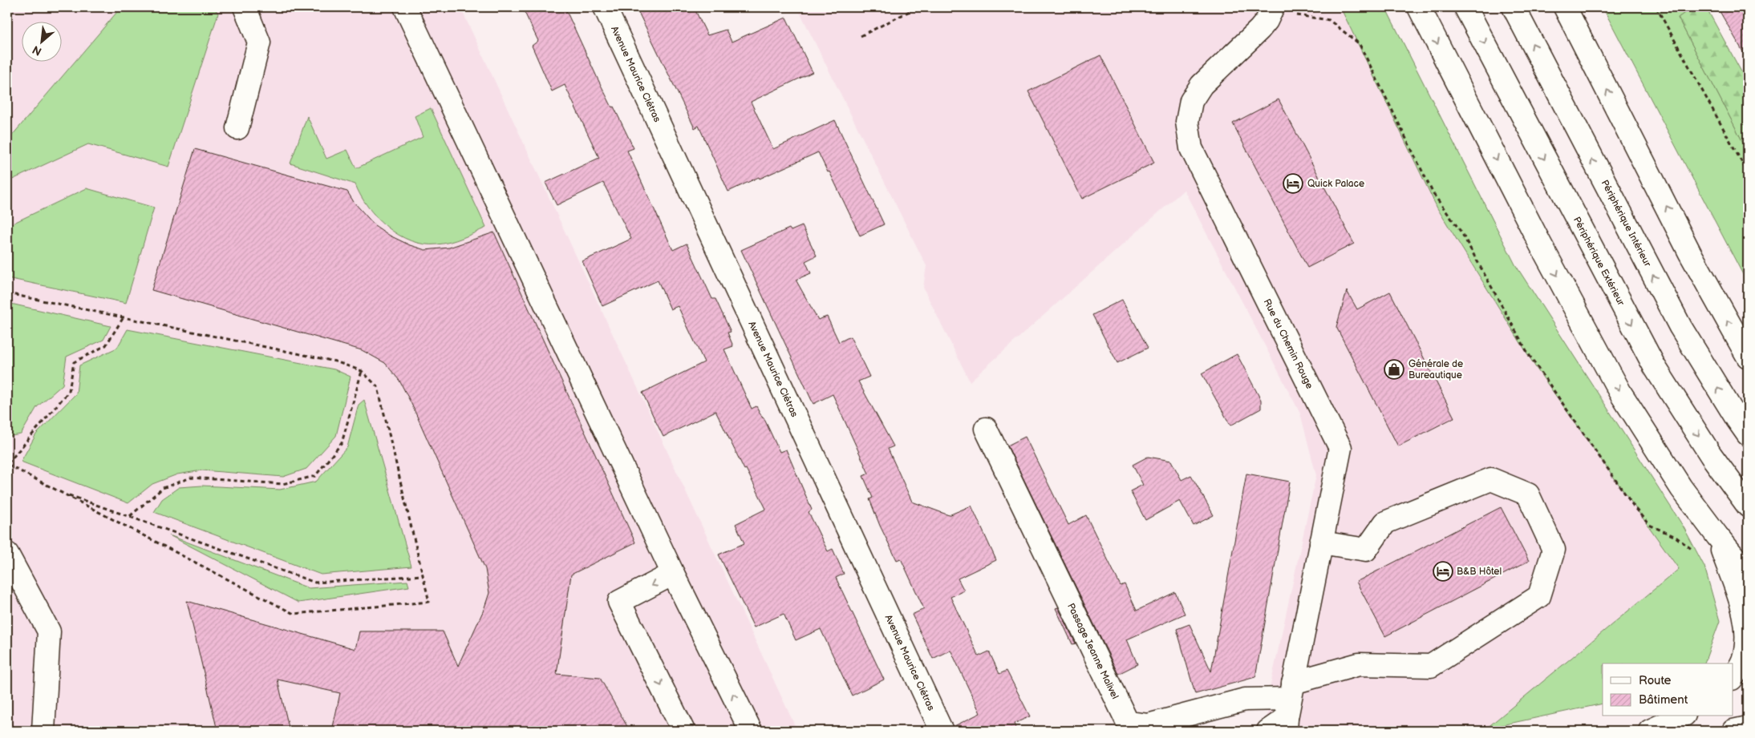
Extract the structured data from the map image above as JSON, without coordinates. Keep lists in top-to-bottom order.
{
  "streets": {
    "main road": [
      "Avenue Maurice Clétras",
      "Périphérique Intérieur",
      "Périphérique Extérieur",
      "Rue du Chemin Rouge",
      "Passage Jeanne Malivel"
    ]
  },
  "crossings": [
    ["Rue du Chemin Rouge", "Passage Jeanne Malivel"]
  ],
  "places": {
    "hotel": ["Quick Palace", "B&B Hôtel"],
    "shop": ["Générale de Bureautique"]
  },
  "legend": ["Route", "Bâtiment"],
  "north": "bottom left"
}
